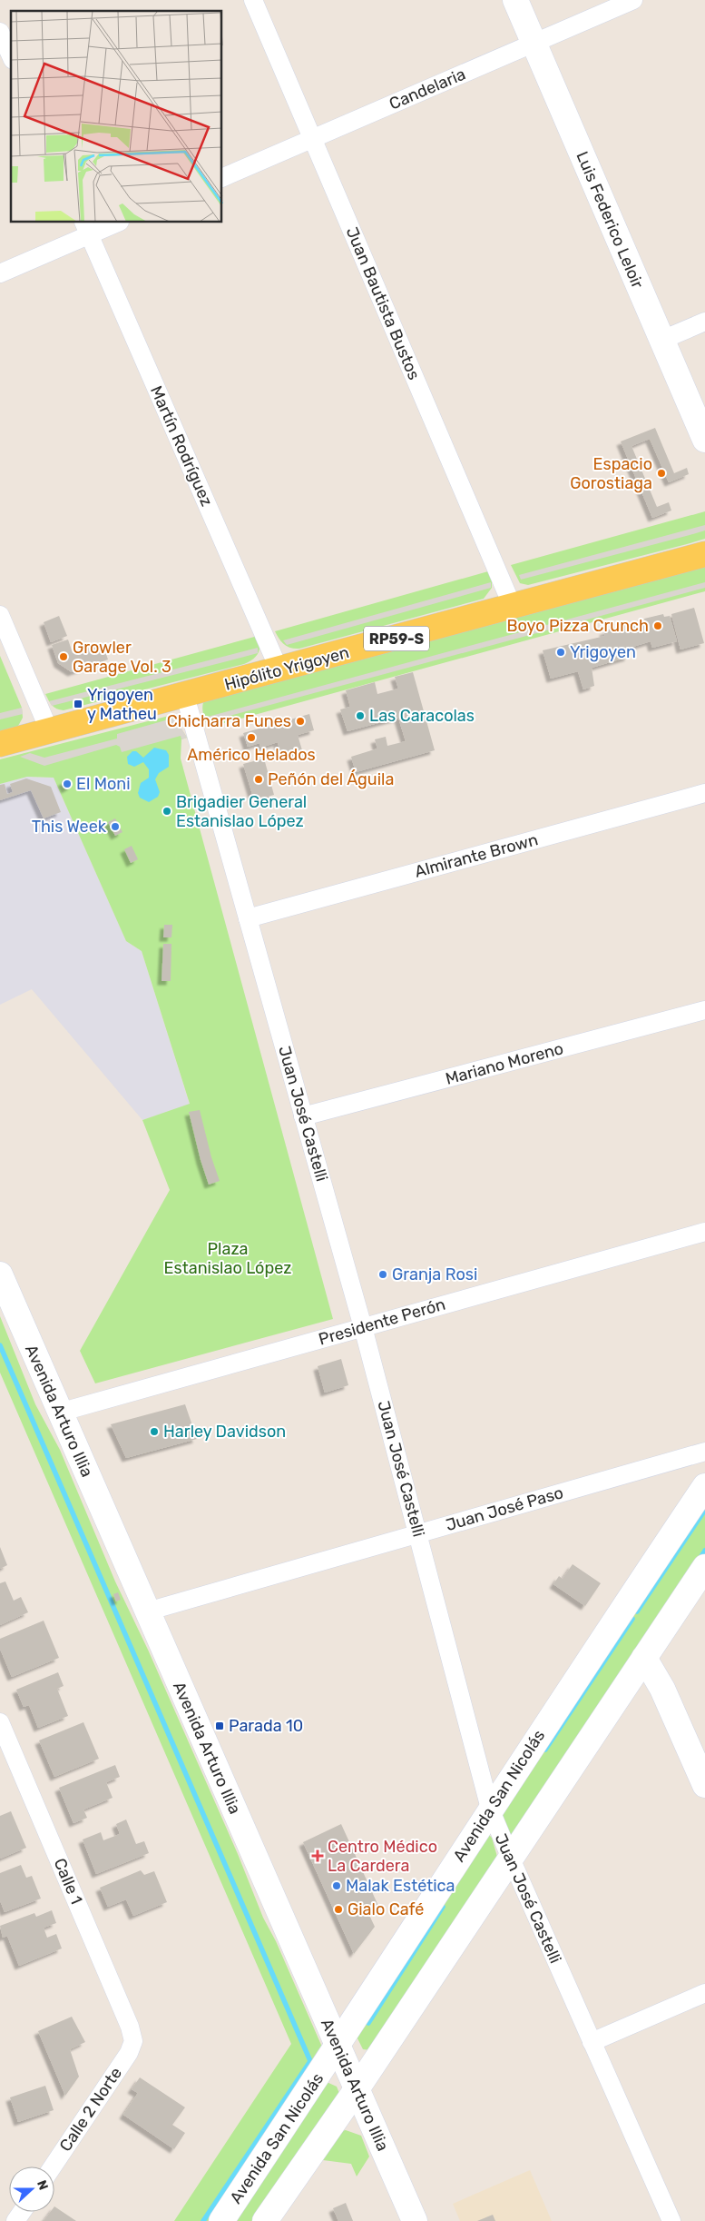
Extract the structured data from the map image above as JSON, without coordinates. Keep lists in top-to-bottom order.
{
  "streets": {
    "main road": ["RP59-S", "Hipólito Yrigoyen"],
    "street": [
      "Candelaria",
      "Luis Federico Leloir",
      "Juan Bautista Bustos",
      "Martín Rodríguez",
      "Almirante Brown",
      "Mariano Moreno",
      "Juan José Castelli",
      "Presidente Perón",
      "Avenida Arturo Illia",
      "Juan José Paso",
      "Avenida San Nicolás",
      "Calle 1",
      "Calle 2 Norte"
    ]
  },
  "crossings": [
    ["Candelaria", "Luis Federico Leloir"],
    ["Candelaria", "Juan Bautista Bustos"],
    ["Juan Bautista Bustos", "Hipólito Yrigoyen"],
    ["Martín Rodríguez", "Hipólito Yrigoyen"],
    ["Hipólito Yrigoyen", "Juan José Castelli"],
    ["Almirante Brown", "Juan José Castelli"],
    ["Mariano Moreno", "Juan José Castelli"],
    ["Juan José Castelli", "Presidente Perón"],
    ["Juan José Castelli", "Juan José Paso"],
    ["Juan José Castelli", "Avenida San Nicolás"],
    ["Presidente Perón", "Avenida Arturo Illia"],
    ["Avenida Arturo Illia", "Juan José Paso"],
    ["Avenida Arturo Illia", "Avenida San Nicolás"],
    ["Calle 1", "Calle 2 Norte"]
  ],
  "parks": ["Plaza Estanislao López"],
  "places": {
    "other": [
      "Espacio Gorostiaga",
      "Boyo Pizza Crunch",
      "Yrigoyen",
      "Growler Garage Vol. 3",
      "Las Caracolas",
      "Chicharra Funes",
      "Américo Helados",
      "Peñón del Águila",
      "El Moni",
      "Brigadier General Estanislao López",
      "This Week",
      "Granja Rosi",
      "Harley Davidson",
      "Malak Estética",
      "Gialo Café"
    ],
    "transit": ["Yrigoyen y Matheu", "Parada 10"],
    "health": ["Centro Médico La Cardera"]
  },
  "north": "right"
}
